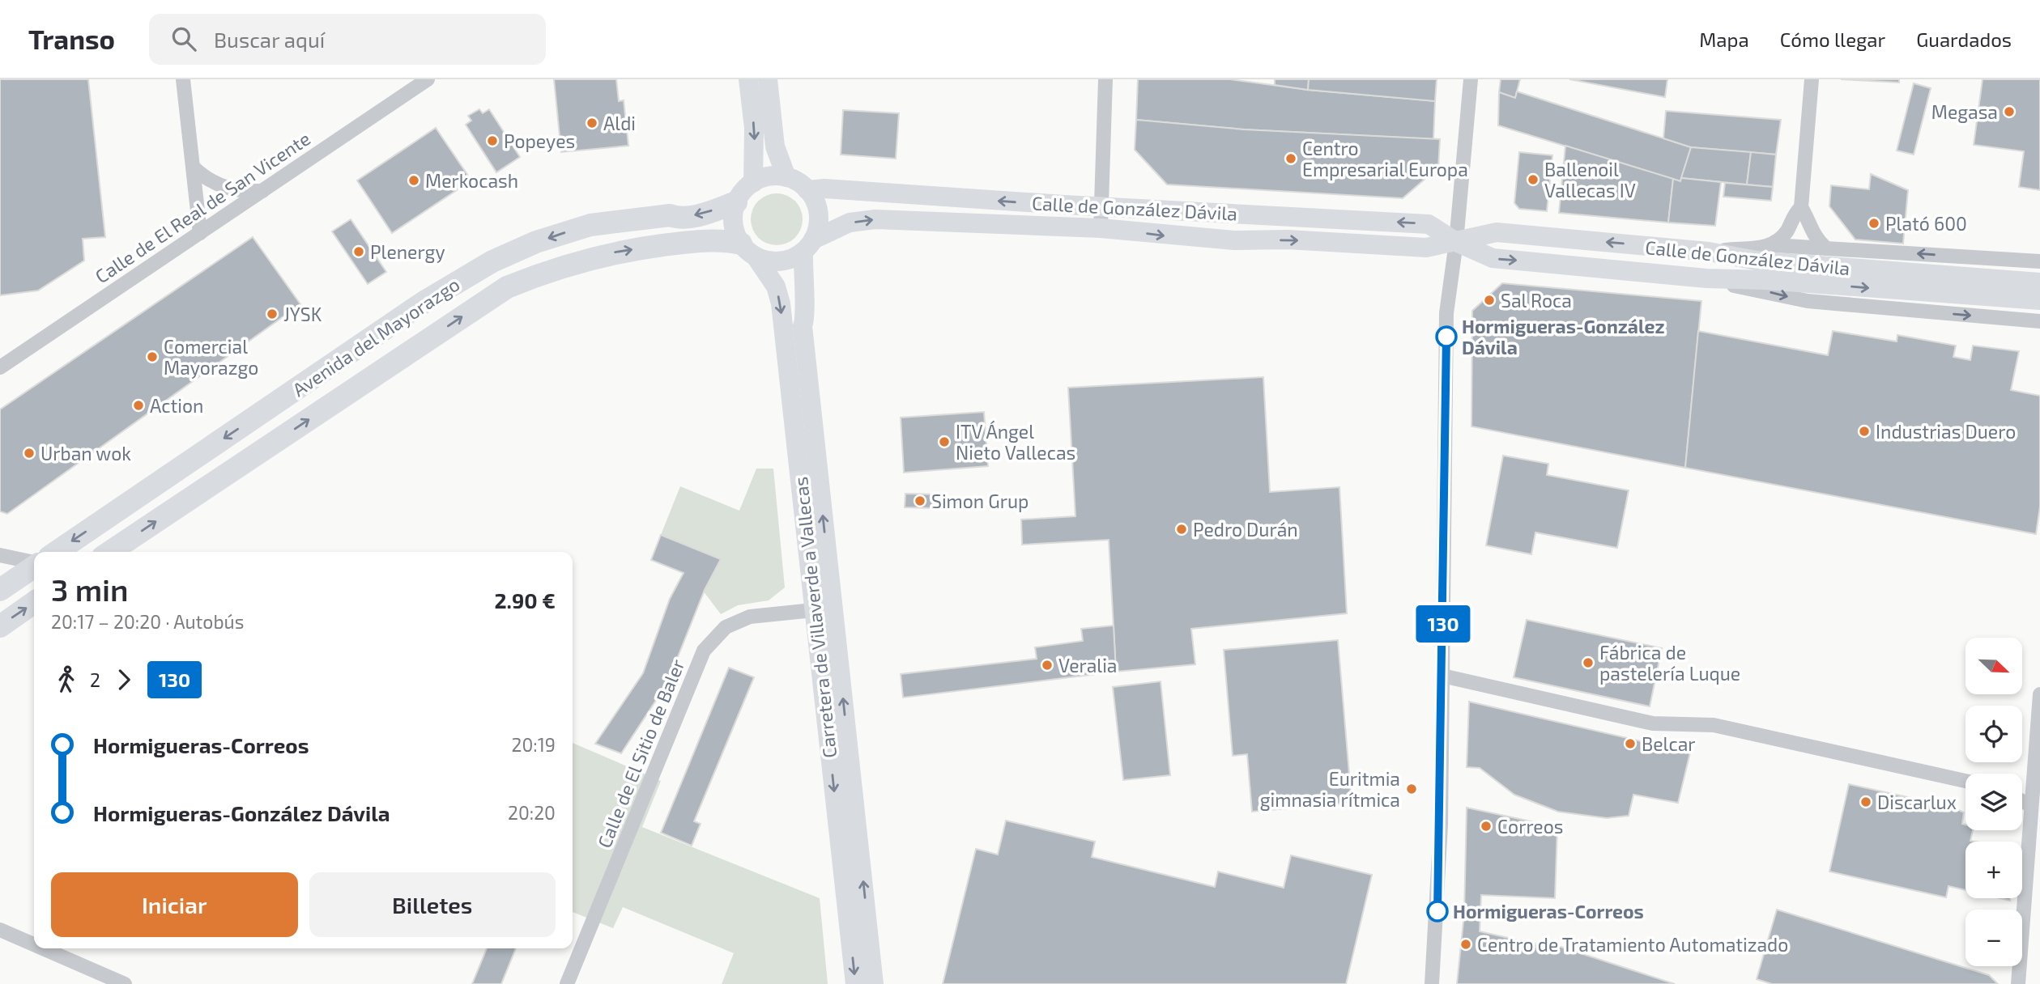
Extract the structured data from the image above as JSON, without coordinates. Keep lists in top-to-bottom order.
{
  "streets": {
    "main road": ["Avenida del Mayorazgo"],
    "street": [
      "Calle de El Real de San Vicente",
      "Calle de González Dávila",
      "Carretera de Villaverde a Vallecas",
      "Calle de El Sitio de Baler"
    ]
  },
  "crossings": [
    ["Calle de González Dávila", "Avenida del Mayorazgo"],
    ["Calle de González Dávila", "Carretera de Villaverde a Vallecas"],
    ["Avenida del Mayorazgo", "Carretera de Villaverde a Vallecas"],
    ["Carretera de Villaverde a Vallecas", "Calle de El Sitio de Baler"]
  ],
  "places": [
    "Megasa",
    "Aldi",
    "Popeyes",
    "Centro Empresarial Europa",
    "Ballenoil Vallecas IV",
    "Merkocash",
    "Plató 600",
    "Plenergy",
    "Sal Roca",
    "JYSK",
    "Hormigueras-González Dávila",
    "Comercial Mayorazgo",
    "Action",
    "Industrias Duero",
    "ITV Ángel Nieto Vallecas",
    "Urban wok",
    "Simon Grup",
    "Pedro Durán",
    "Fábrica de pastelería Luque",
    "Veralia",
    "Belcar",
    "Euritmia gimnasia rítmica",
    "Discarlux",
    "Correos",
    "Hormigueras-Correos",
    "Centro de Tratamiento Automatizado"
  ],
  "lines": ["bus line 130"],
  "north": "bottom right",
  "page": {
    "header": "Transo",
    "search": "Buscar aquí",
    "nav": ["Mapa", "Cómo llegar", "Guardados"],
    "on_map": "130",
    "heading": ["3 min", "20:17 – 20:20 · Autobús", "2.90 €"],
    "map_buttons": ["+", "−"],
    "legs": ["2", "130"],
    "list": [
      {
        "name": "Hormigueras-Correos",
        "value": "20:19"
      },
      {
        "name": "Hormigueras-González Dávila",
        "value": "20:20"
      }
    ],
    "buttons": ["Iniciar", "Billetes"]
  }
}
